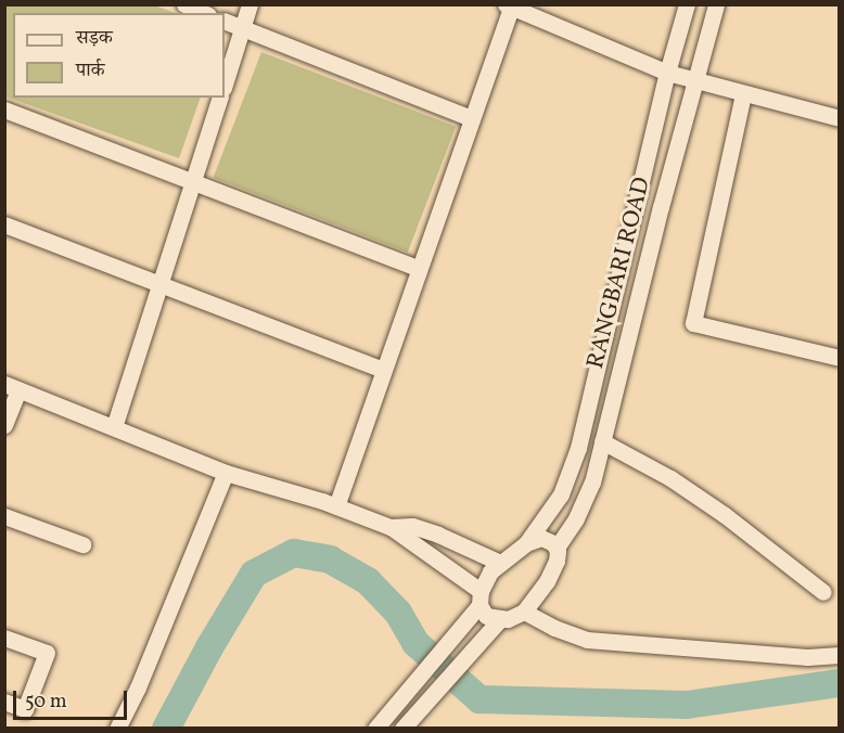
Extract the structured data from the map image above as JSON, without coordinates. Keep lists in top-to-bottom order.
{
  "streets": {
    "street": ["RANGBARI ROAD"]
  },
  "legend": ["सड़क", "पार्क"],
  "scale_bar": "50 m"
}
